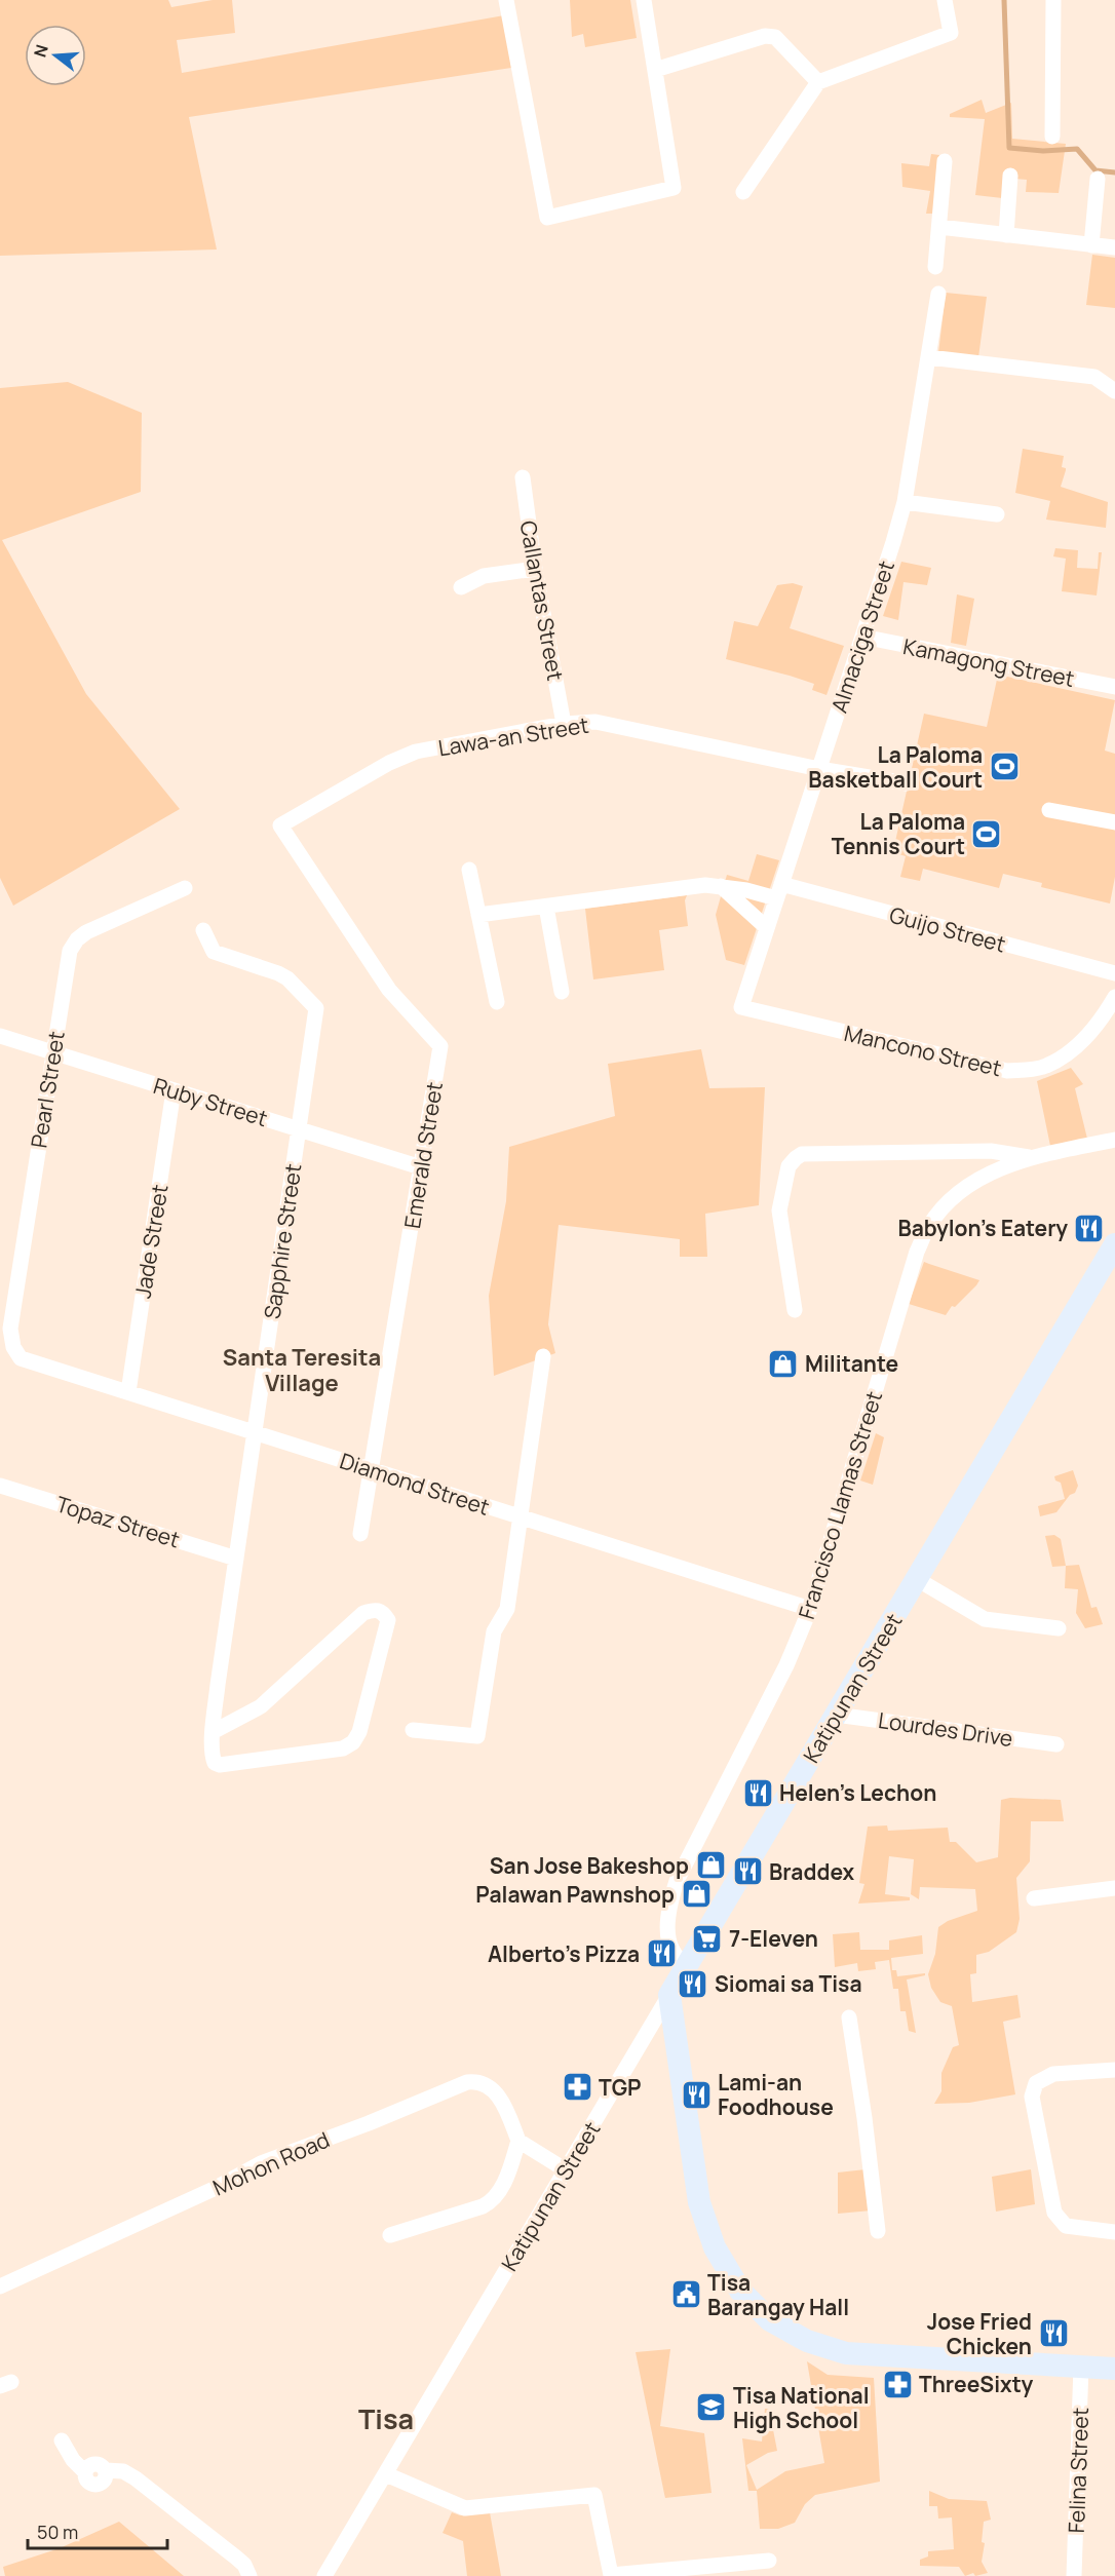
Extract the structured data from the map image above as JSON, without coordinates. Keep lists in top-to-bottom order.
{
  "streets": {
    "main road": ["Katipunan Street"],
    "street": [
      "Callantas Street",
      "Almaciga Street",
      "Kamagong Street",
      "Lawa-an Street",
      "Guijo Street",
      "Mancono Street",
      "Pearl Street",
      "Ruby Street",
      "Emerald Street",
      "Jade Street",
      "Sapphire Street",
      "Diamond Street",
      "Francisco Llamas Street",
      "Topaz Street",
      "Lourdes Drive",
      "Mohon Road",
      "Felina Street"
    ]
  },
  "crossings": [
    ["Callantas Street", "Lawa-an Street"],
    ["Almaciga Street", "Kamagong Street"],
    ["Almaciga Street", "Lawa-an Street"],
    ["Almaciga Street", "Guijo Street"],
    ["Almaciga Street", "Mancono Street"],
    ["Lawa-an Street", "Emerald Street"],
    ["Pearl Street", "Ruby Street"],
    ["Pearl Street", "Diamond Street"],
    ["Ruby Street", "Emerald Street"],
    ["Ruby Street", "Jade Street"],
    ["Ruby Street", "Sapphire Street"],
    ["Emerald Street", "Diamond Street"],
    ["Jade Street", "Diamond Street"],
    ["Sapphire Street", "Diamond Street"],
    ["Sapphire Street", "Topaz Street"],
    ["Diamond Street", "Francisco Llamas Street"],
    ["Francisco Llamas Street", "Katipunan Street"],
    ["Katipunan Street", "Lourdes Drive"]
  ],
  "districts": ["Santa Teresita Village", "Tisa"],
  "places": {
    "sports": ["La Paloma Basketball Court", "La Paloma Tennis Court"],
    "restaurant": [
      "Babylon's Eatery",
      "Helen's Lechon",
      "Braddex",
      "Alberto's Pizza",
      "Siomai sa Tisa",
      "Lami-an Foodhouse",
      "Jose Fried Chicken"
    ],
    "shop": ["Militante", "San Jose Bakeshop", "Palawan Pawnshop"],
    "supermarket": ["7-Eleven"],
    "pharmacy": ["TGP", "ThreeSixty"],
    "public building": ["Tisa Barangay Hall"],
    "school or university": ["Tisa National High School"]
  },
  "scale_bar": "50 m",
  "north": "left"
}
